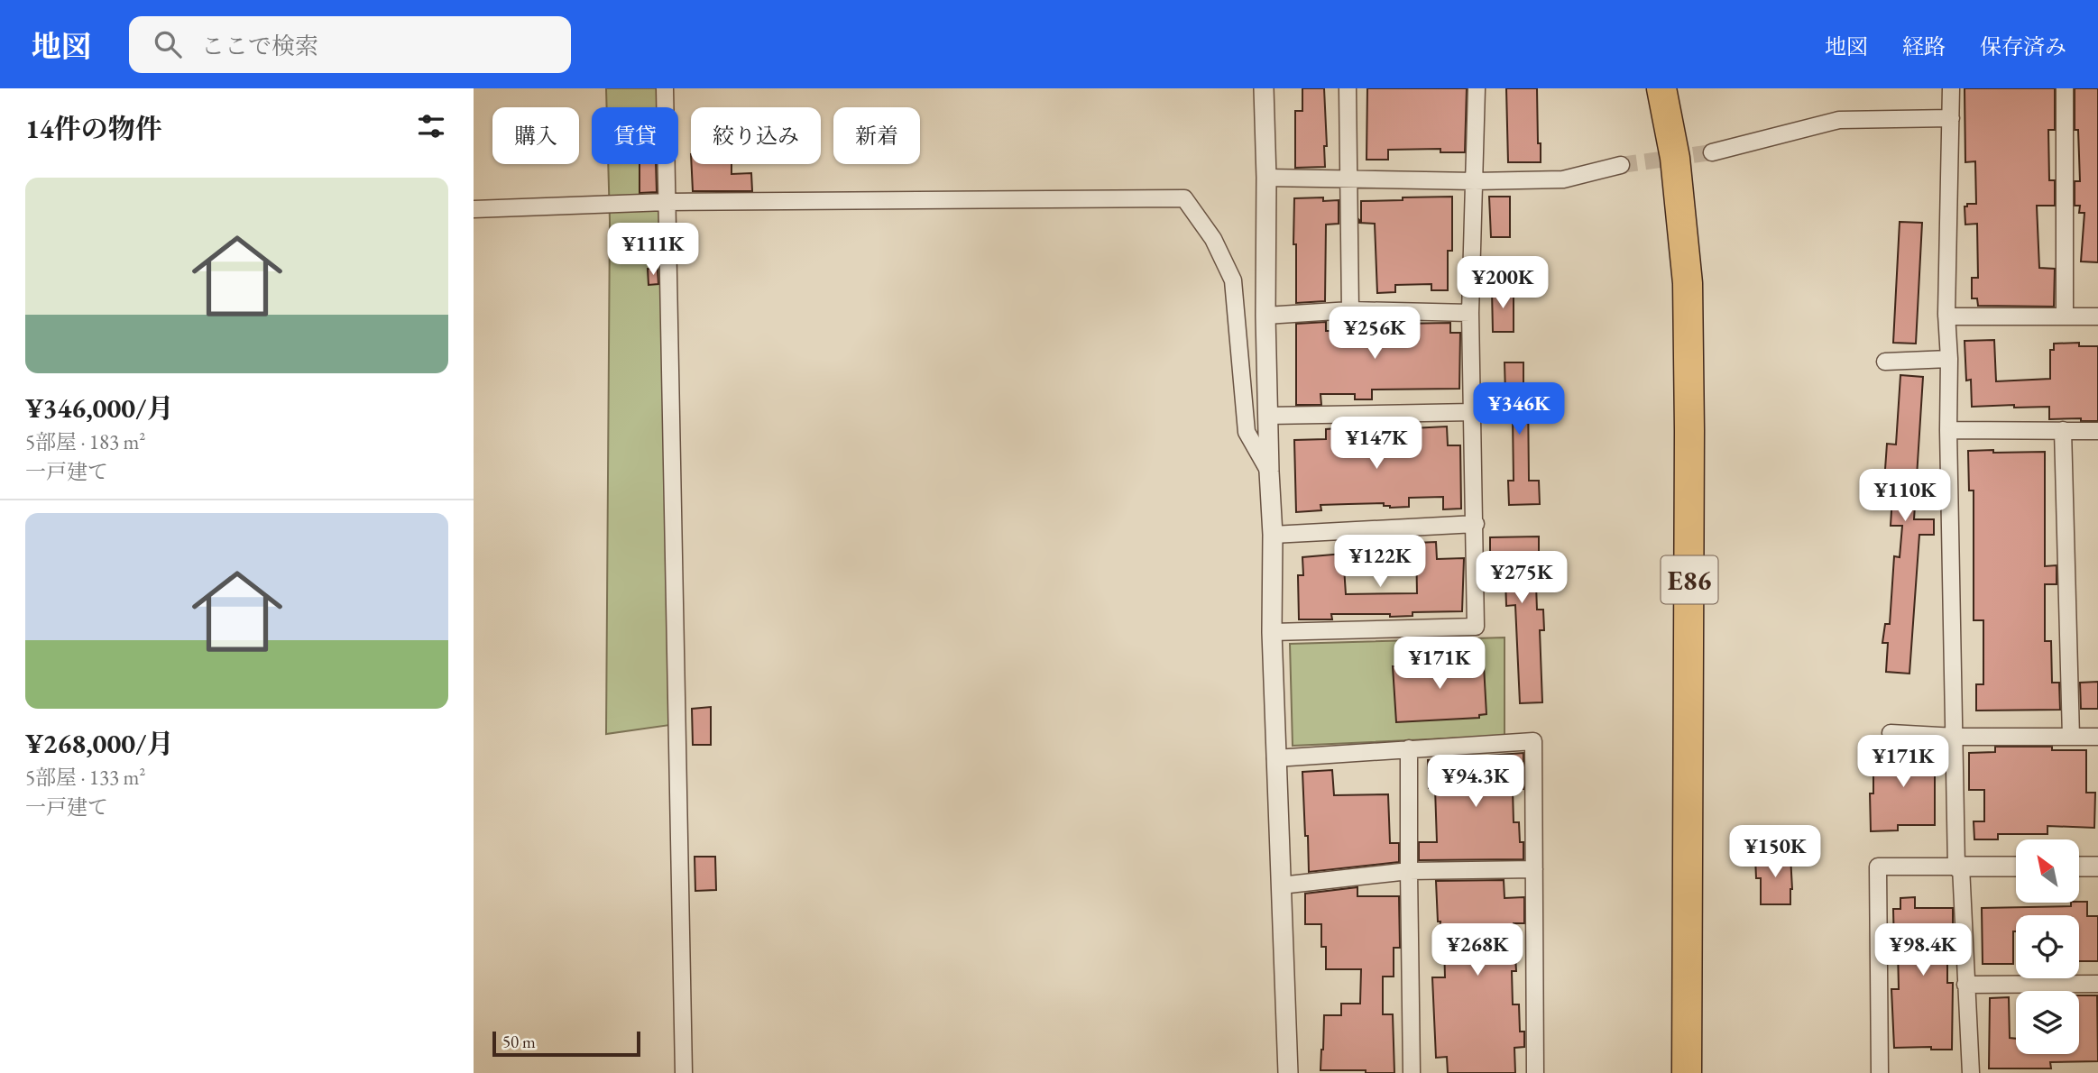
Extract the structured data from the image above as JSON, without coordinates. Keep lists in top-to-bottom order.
{
  "streets": {
    "highway": ["E86"]
  },
  "scale_bar": "50 m",
  "north": "top left",
  "page": {
    "header": "地図",
    "search": "ここで検索",
    "nav": ["地図", "経路", "保存済み"],
    "heading": "14件の物件",
    "chip": [
      "購入",
      "賃貸",
      "絞り込み",
      "新着"
    ],
    "list": [
      {
        "name": "¥346,000/月",
        "note": "5部屋 · 183 m² · 一戸建て"
      },
      {
        "name": "¥268,000/月",
        "note": "5部屋 · 133 m² · 一戸建て"
      }
    ],
    "price": [
      "¥111K",
      "¥200K",
      "¥256K",
      "¥346K",
      "¥147K",
      "¥110K",
      "¥122K",
      "¥275K",
      "¥171K",
      "¥171K",
      "¥94.3K",
      "¥150K",
      "¥268K",
      "¥98.4K"
    ],
    "scale": "50 m"
  }
}
